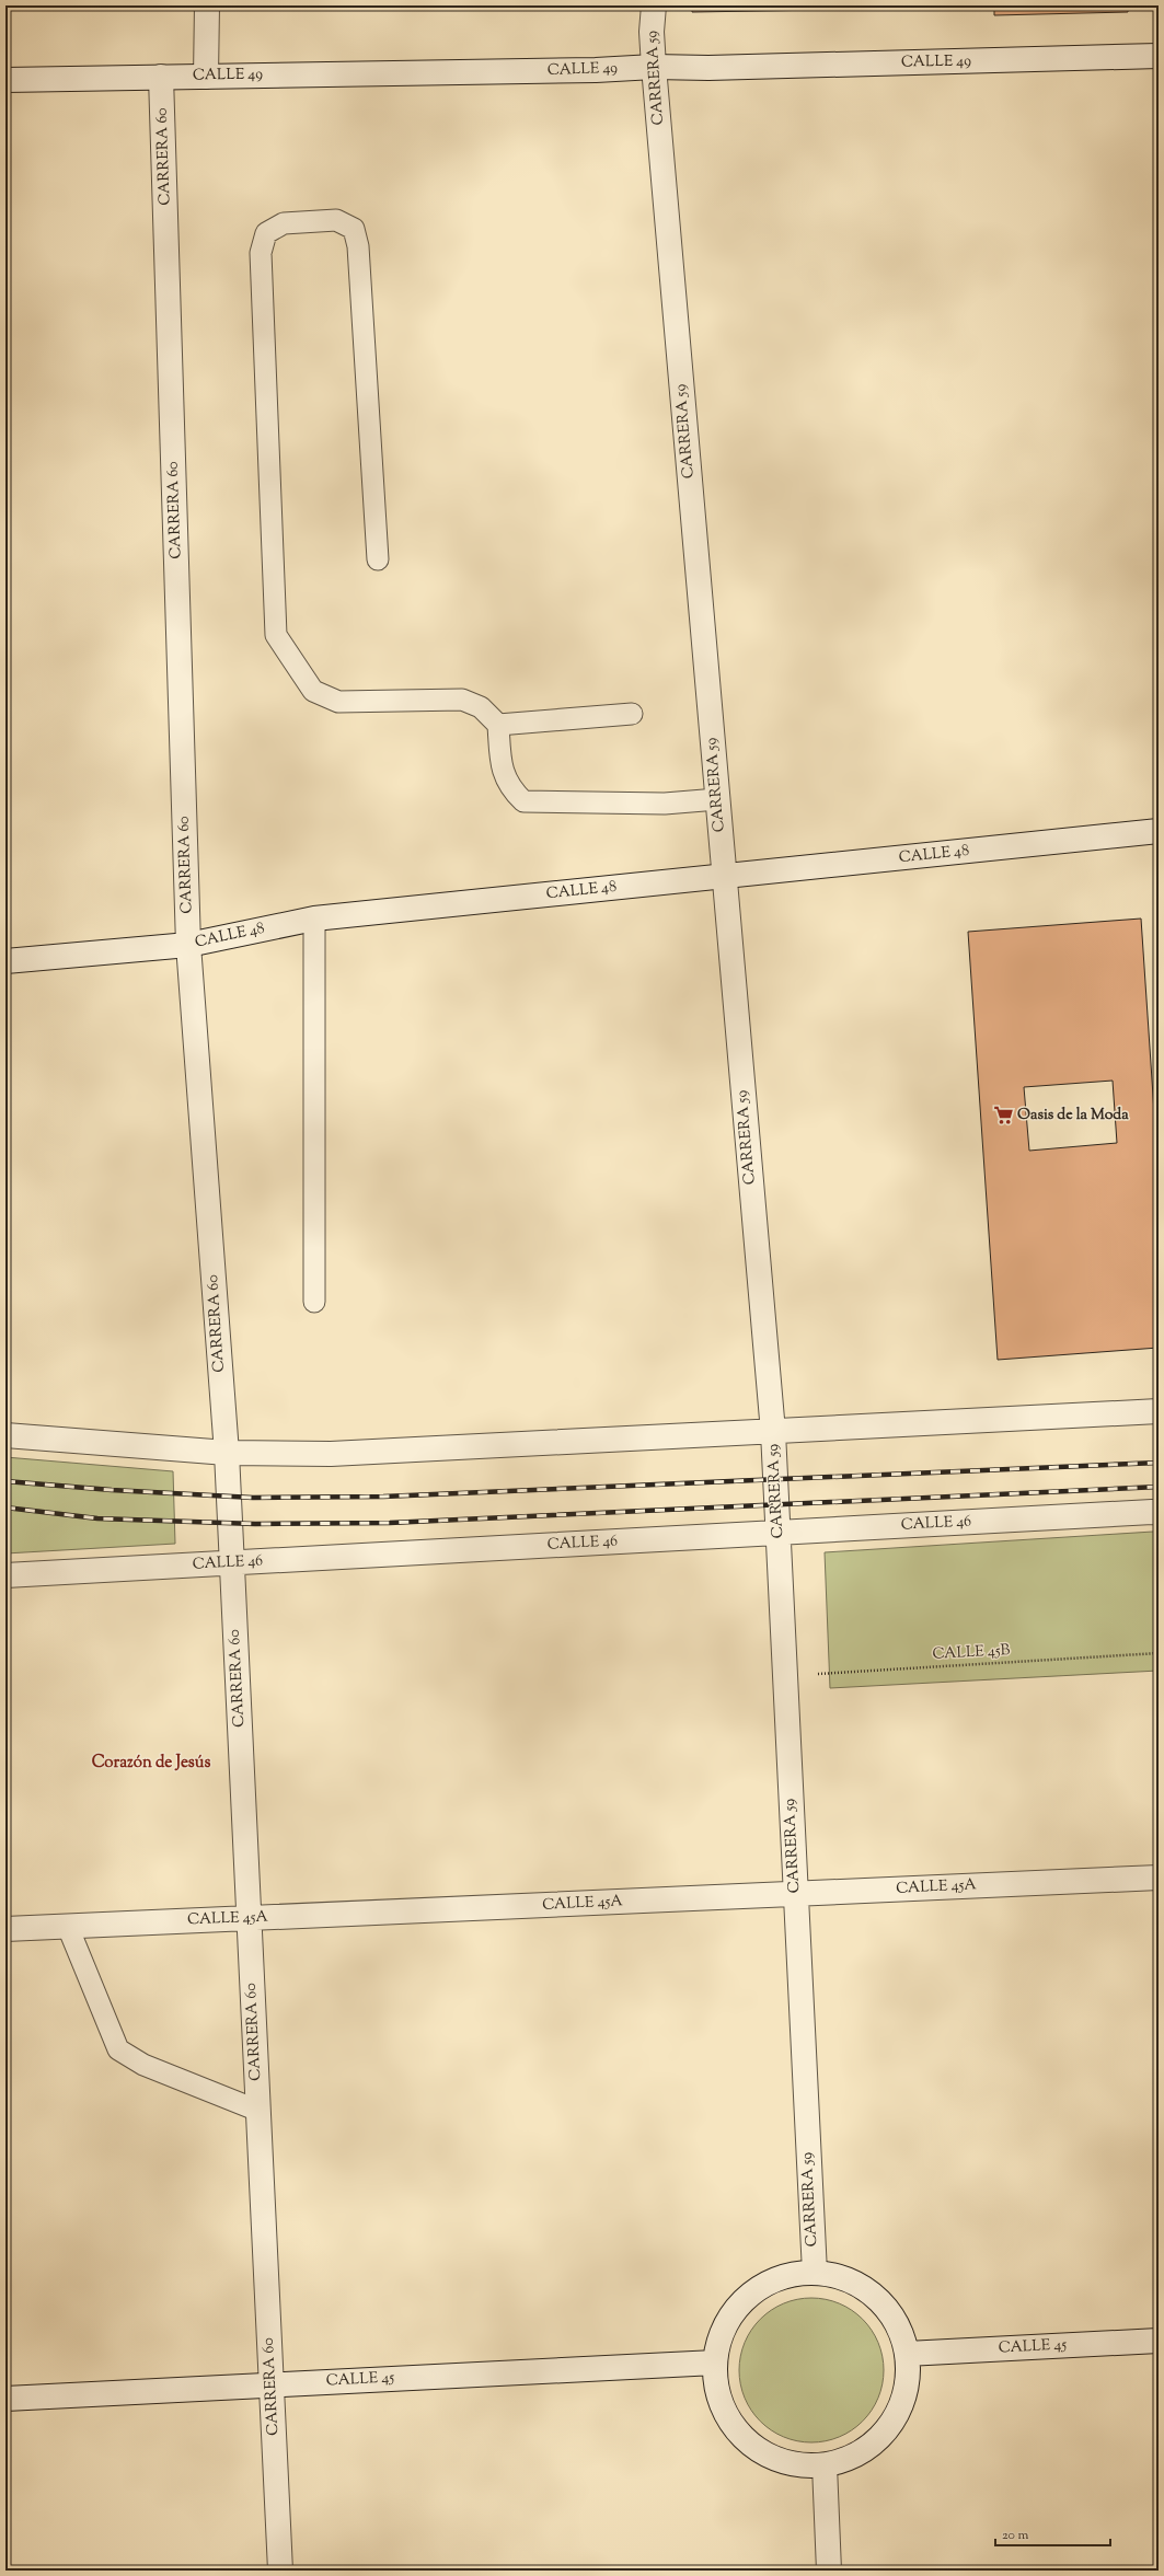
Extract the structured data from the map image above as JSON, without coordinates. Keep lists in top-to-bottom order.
{
  "streets": {
    "street": [
      "CALLE 49",
      "CARRERA 59",
      "CARRERA 60",
      "CALLE 48",
      "CALLE 46",
      "CALLE 45A",
      "CALLE 45"
    ],
    "path": ["CALLE 45B"]
  },
  "crossings": [
    ["CALLE 49", "CARRERA 59"],
    ["CALLE 49", "CARRERA 60"],
    ["CARRERA 59", "CALLE 48"],
    ["CARRERA 59", "CALLE 46"],
    ["CARRERA 59", "CALLE 45B"],
    ["CARRERA 59", "CALLE 45A"],
    ["CARRERA 60", "CALLE 48"],
    ["CARRERA 60", "CALLE 46"],
    ["CARRERA 60", "CALLE 45A"],
    ["CARRERA 60", "CALLE 45"]
  ],
  "districts": ["Corazón de Jesús"],
  "places": {
    "supermarket": ["Oasis de la Moda"]
  },
  "scale_bar": "20 m"
}
